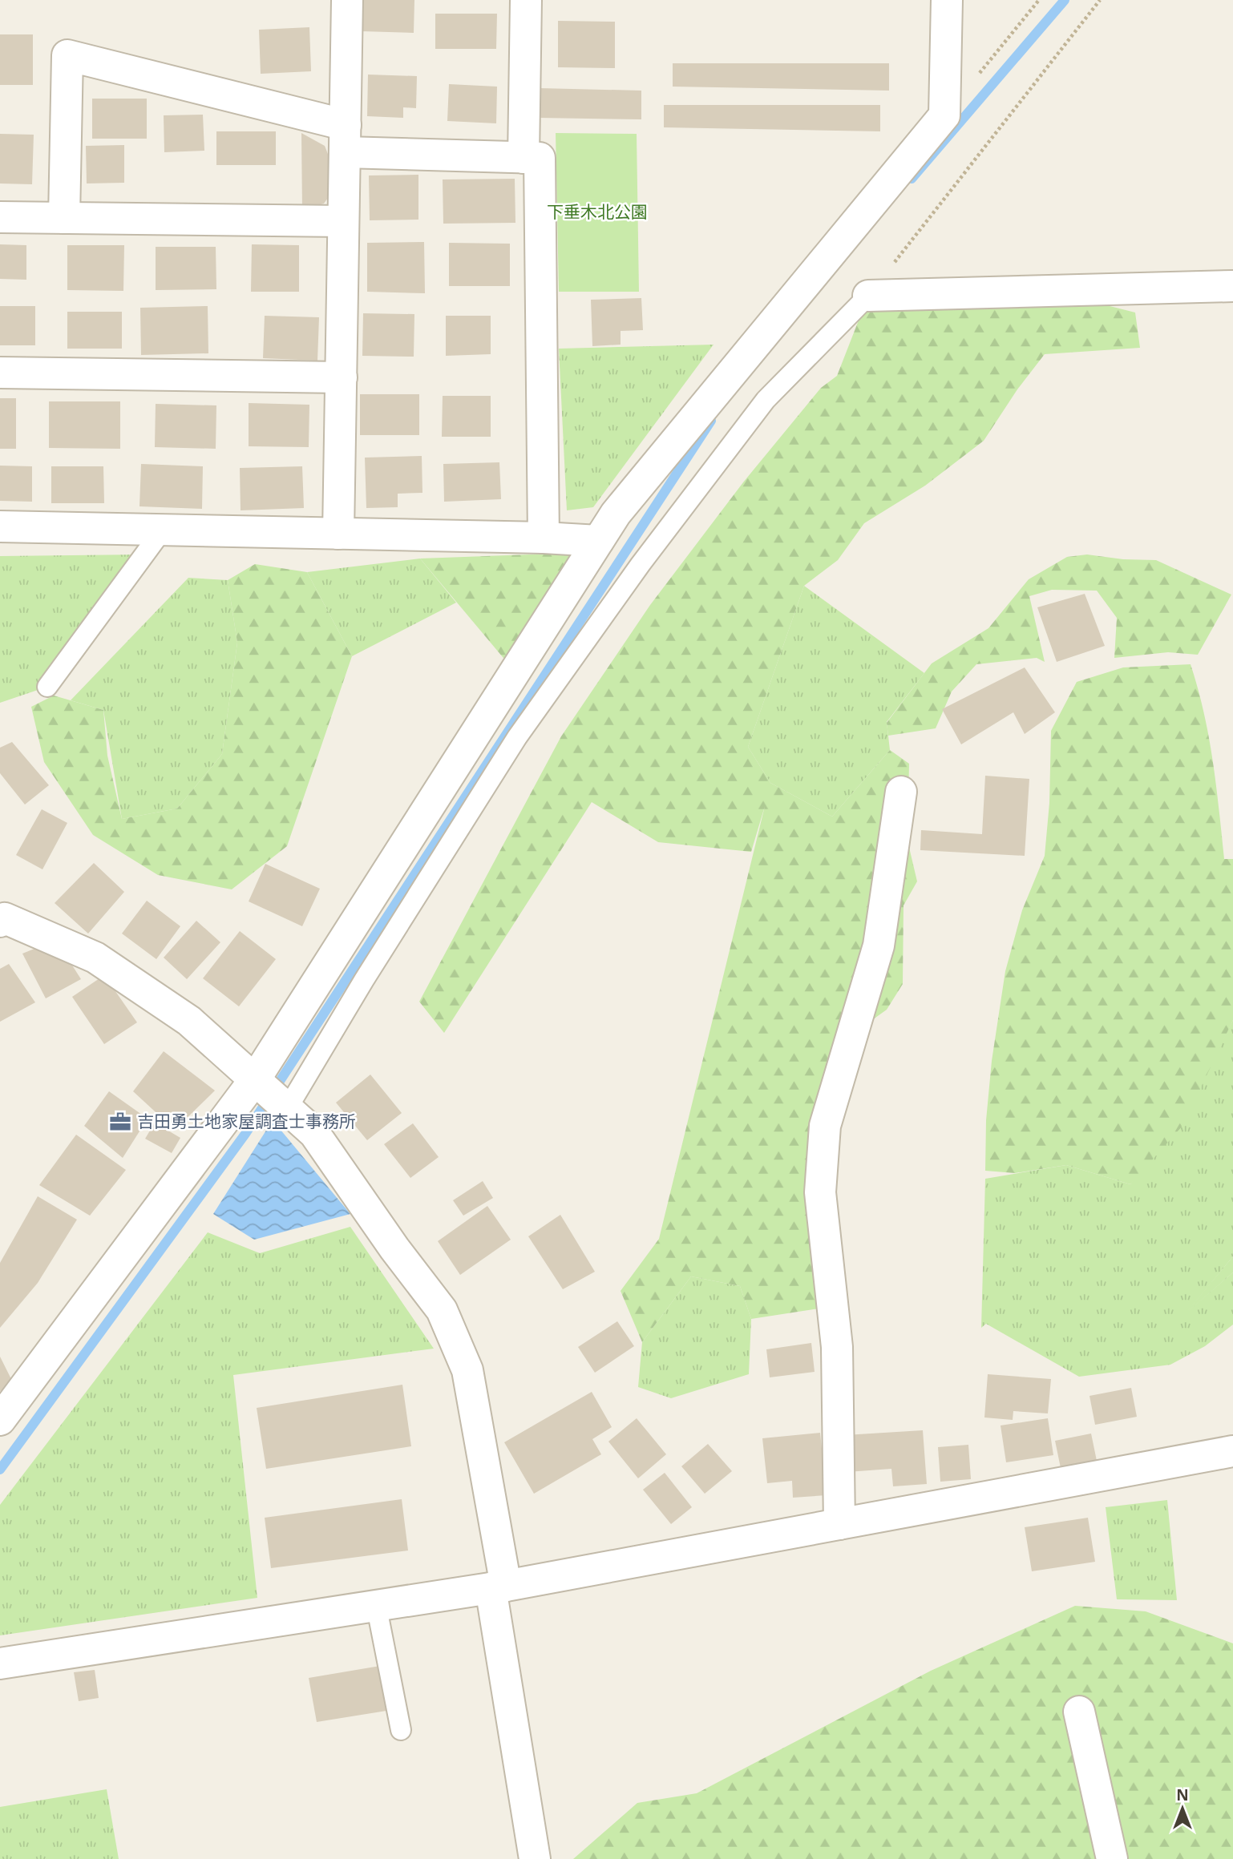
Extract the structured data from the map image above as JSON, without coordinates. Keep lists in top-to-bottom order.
{
  "parks": ["下垂木北公園"],
  "places": {
    "office": ["吉田勇土地家屋調査士事務所"]
  },
  "north": "top"
}
